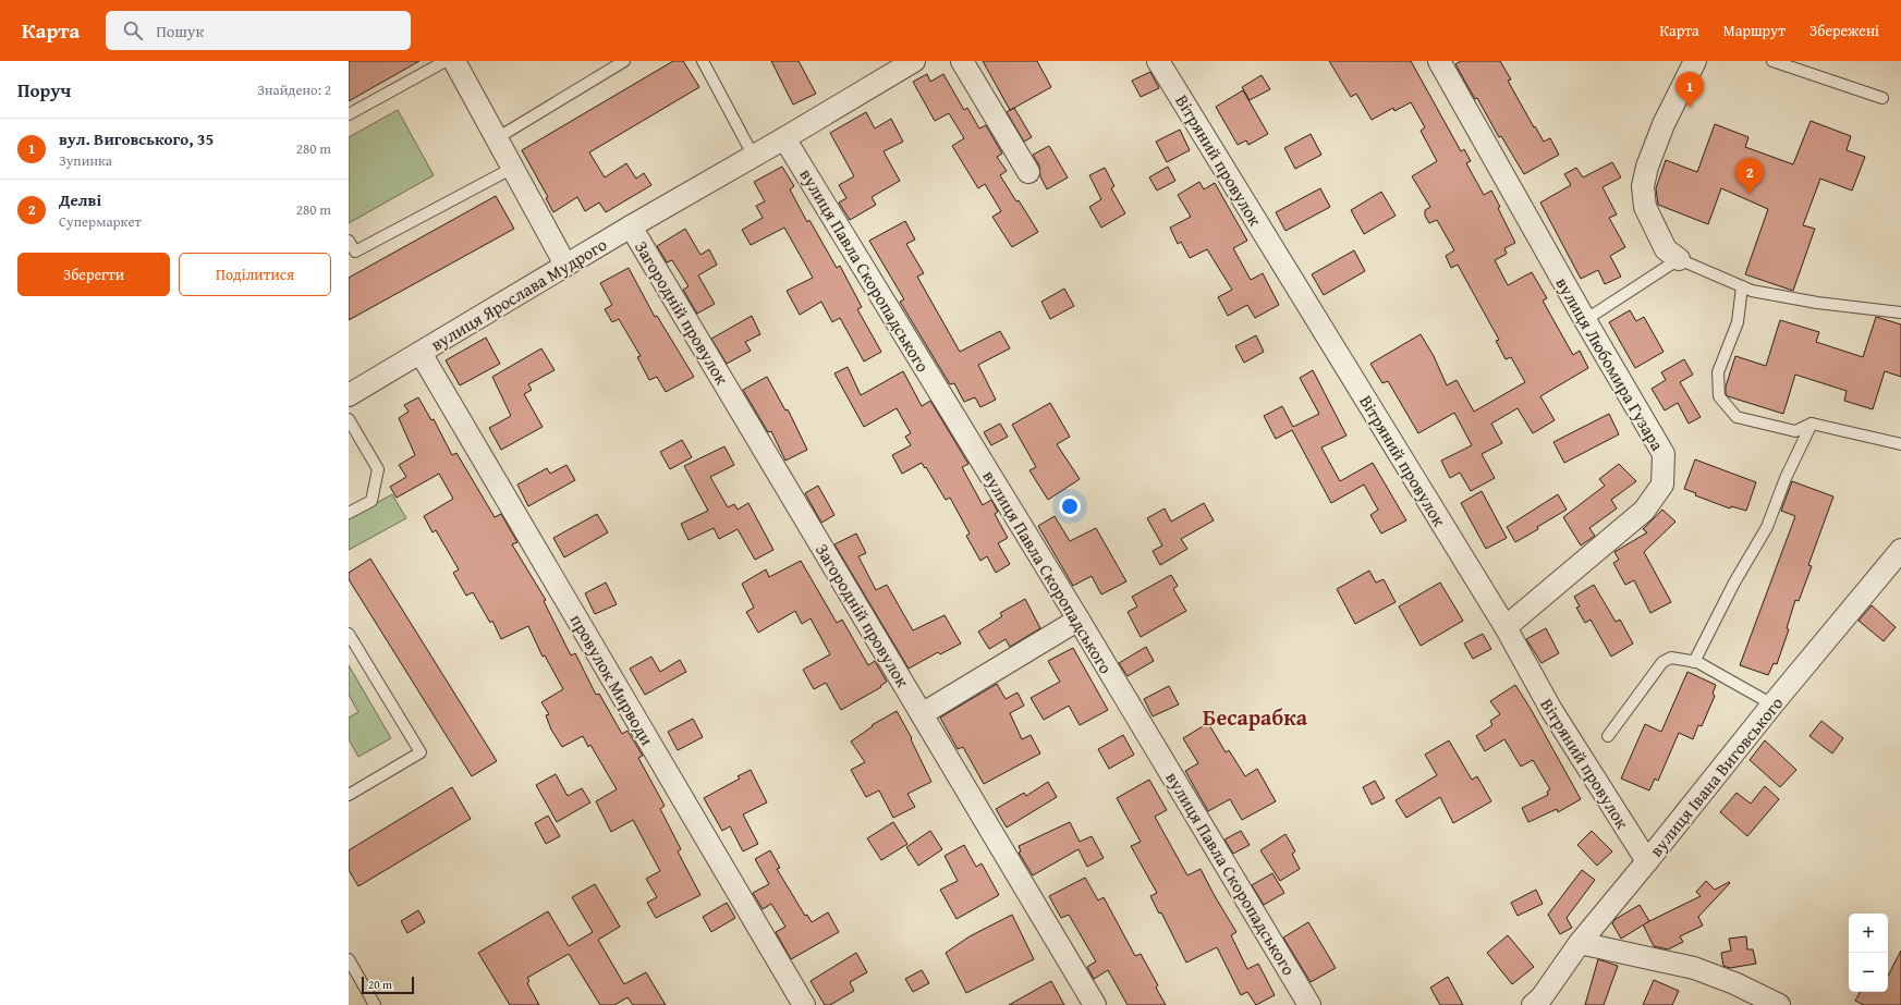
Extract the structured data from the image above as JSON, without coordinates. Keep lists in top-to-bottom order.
{
  "streets": {
    "street": [
      "Вітряний провулок",
      "вулиця Павла Скоропадського",
      "вулиця Ярослава Мудрого",
      "Загородній провулок",
      "вулиця Любомира Гузара",
      "провулок Мирводи",
      "вулиця Івана Виговського"
    ]
  },
  "crossings": [
    ["Вітряний провулок", "вулиця Любомира Гузара"],
    ["Вітряний провулок", "вулиця Івана Виговського"],
    ["вулиця Павла Скоропадського", "вулиця Ярослава Мудрого"],
    ["вулиця Ярослава Мудрого", "Загородній провулок"],
    ["вулиця Ярослава Мудрого", "провулок Мирводи"]
  ],
  "districts": ["Бесарабка"],
  "scale_bar": "20 m",
  "page": {
    "header": "Карта",
    "search": "Пошук",
    "nav": ["Карта", "Маршрут", "Збережені"],
    "heading": ["Поруч", "Знайдено: 2"],
    "pins": ["1", "2"],
    "list": [
      {
        "mark": "1",
        "name": "вул. Виговського, 35",
        "note": "Зупинка",
        "value": "280 m"
      },
      {
        "mark": "2",
        "name": "Делві",
        "note": "Супермаркет",
        "value": "280 m"
      }
    ],
    "buttons": ["Зберегти", "Поділитися"],
    "map_buttons": ["+", "−"],
    "scale": "20 m"
  }
}
